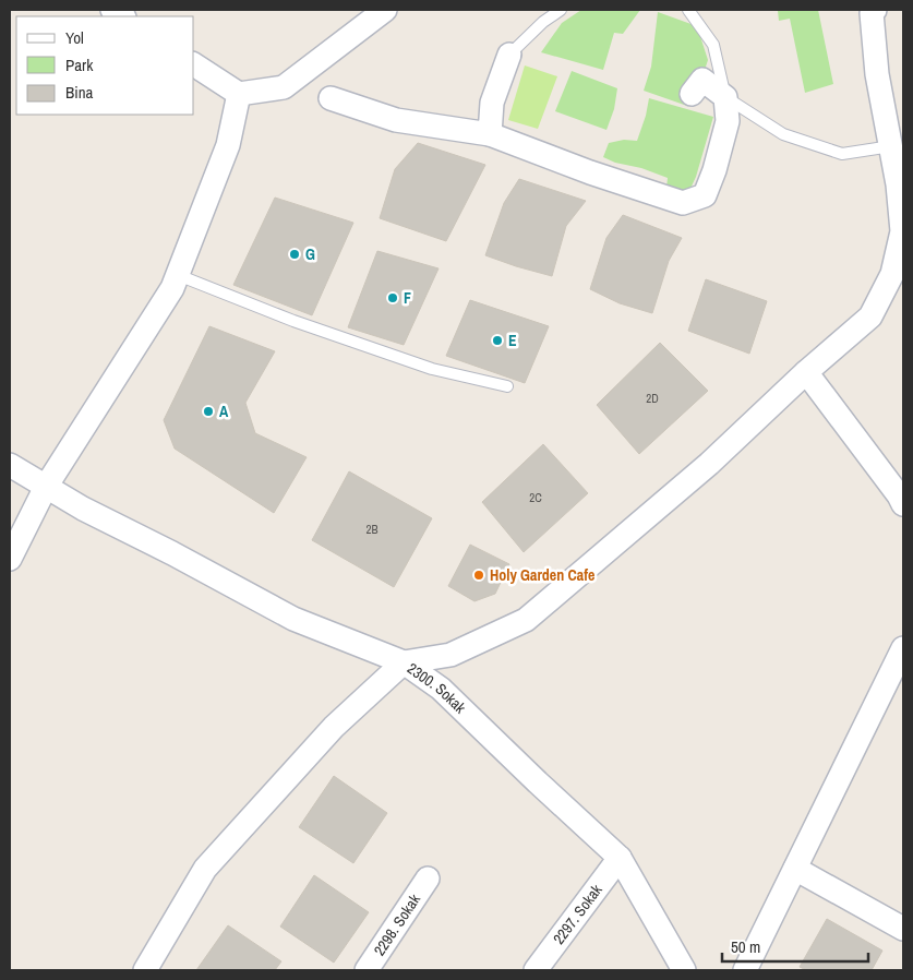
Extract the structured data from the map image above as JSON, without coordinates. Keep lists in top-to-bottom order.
{
  "streets": {
    "street": ["2300. Sokak", "2297. Sokak", "2298. Sokak"]
  },
  "crossings": [
    ["2300. Sokak", "2297. Sokak"]
  ],
  "places": [
    "G",
    "F",
    "E",
    "A",
    "Holy Garden Cafe"
  ],
  "house_numbers": ["2D", "2C", "2B"],
  "legend": ["Yol", "Park", "Bina"],
  "scale_bar": "50 m"
}
